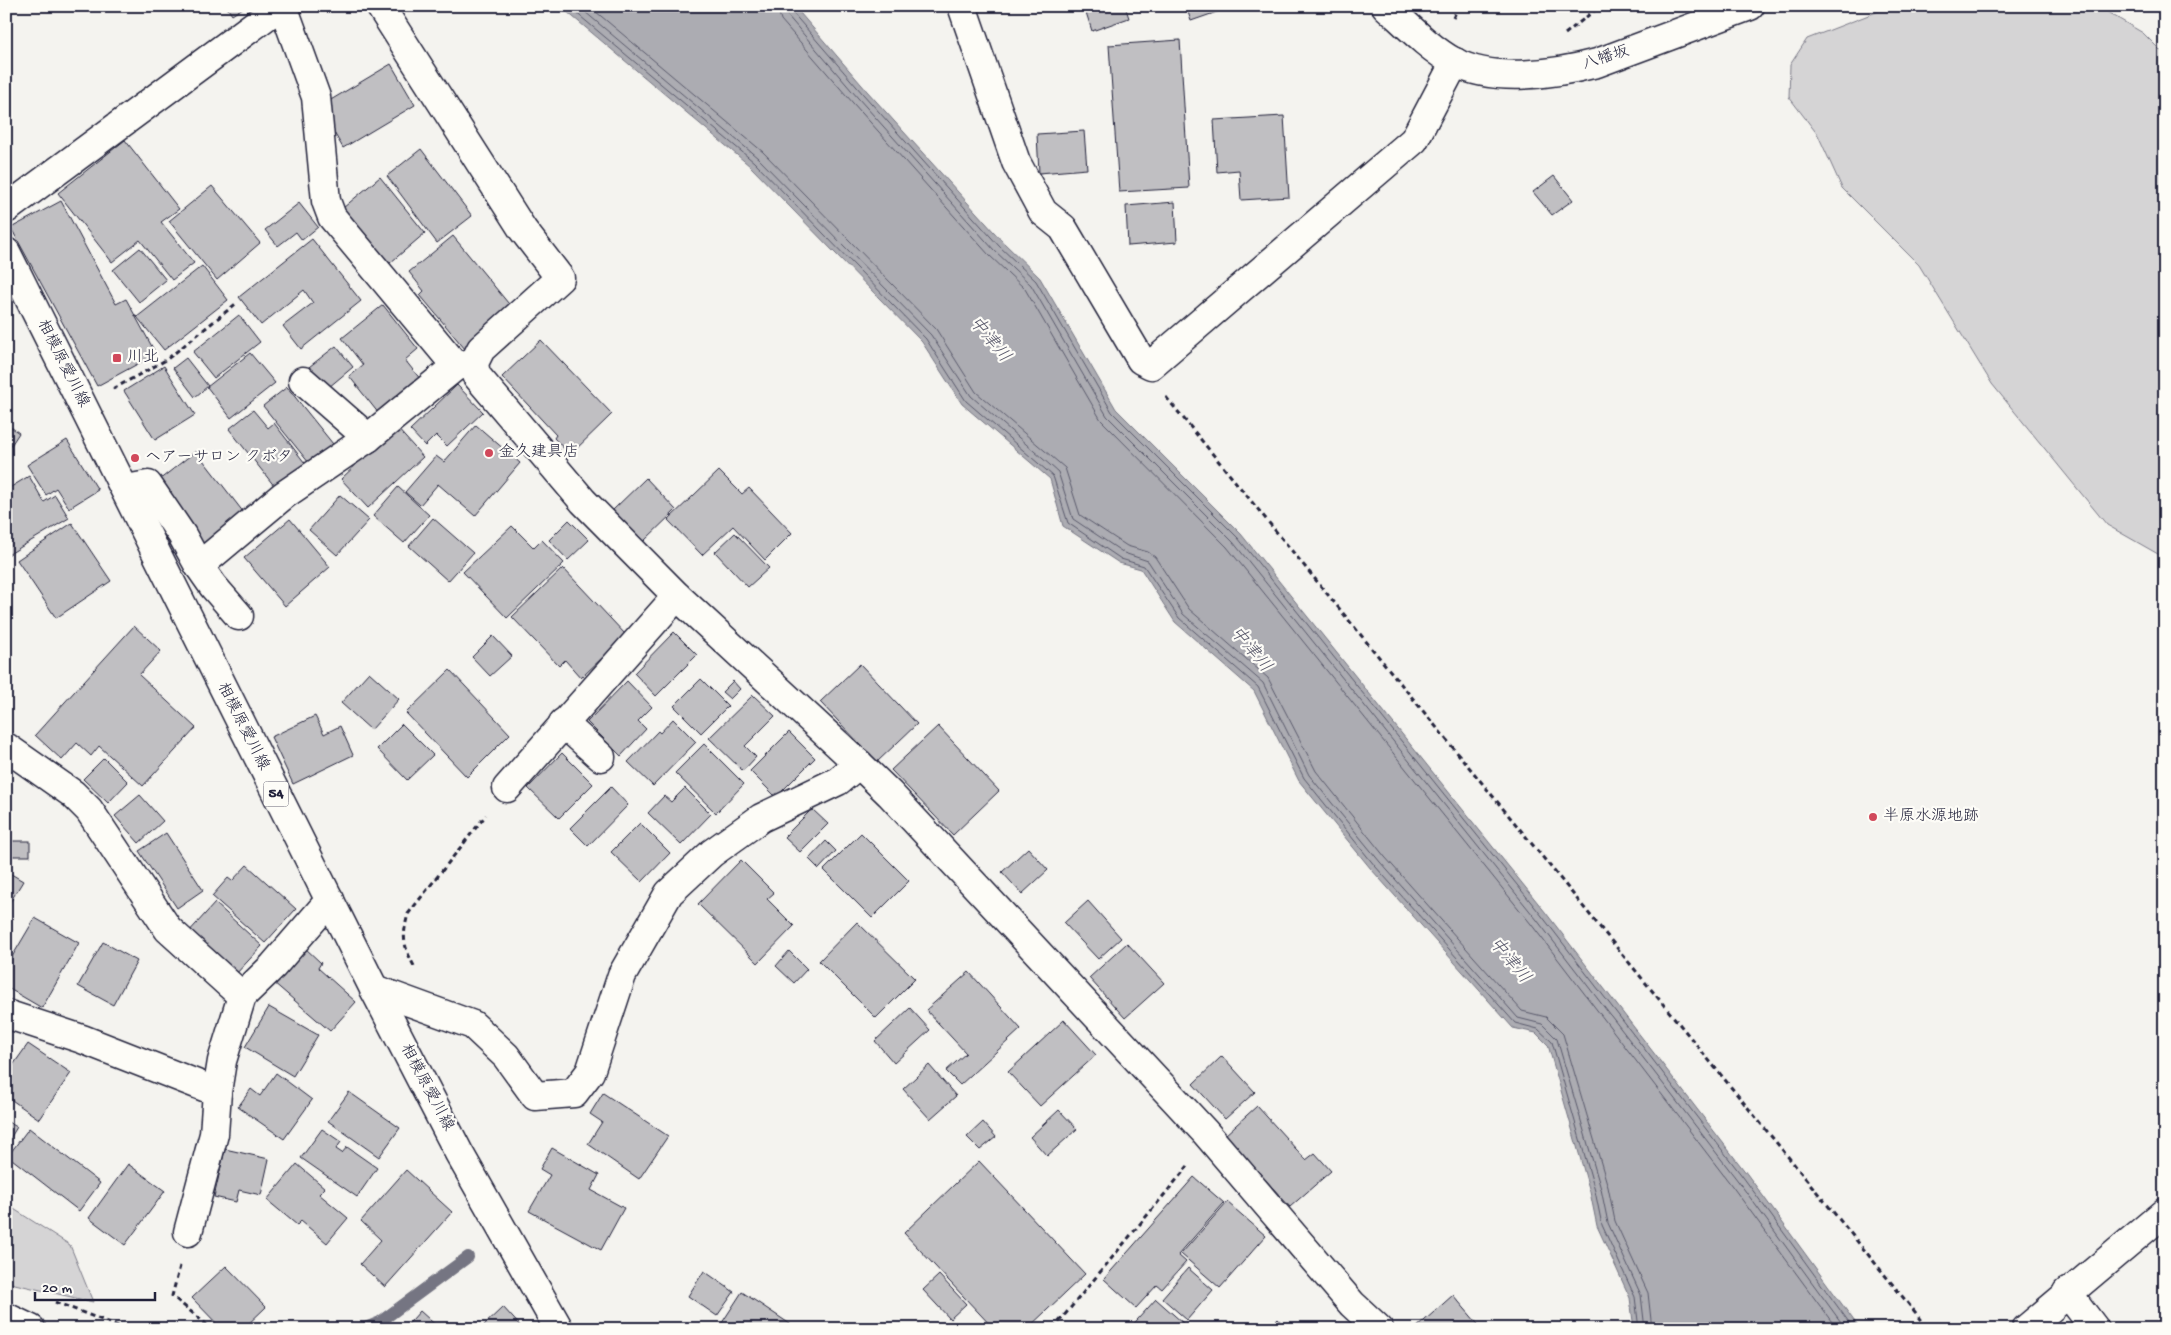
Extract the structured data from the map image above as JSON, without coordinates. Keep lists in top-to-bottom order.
{
  "streets": {
    "main road": ["八幡坂", "相模原愛川線", "54"]
  },
  "water": ["中津川"],
  "places": {
    "transit": ["川北"],
    "other": ["金久建具店", "ヘアーサロン クボタ", "半原水源地跡"]
  },
  "scale_bar": "20 m"
}
